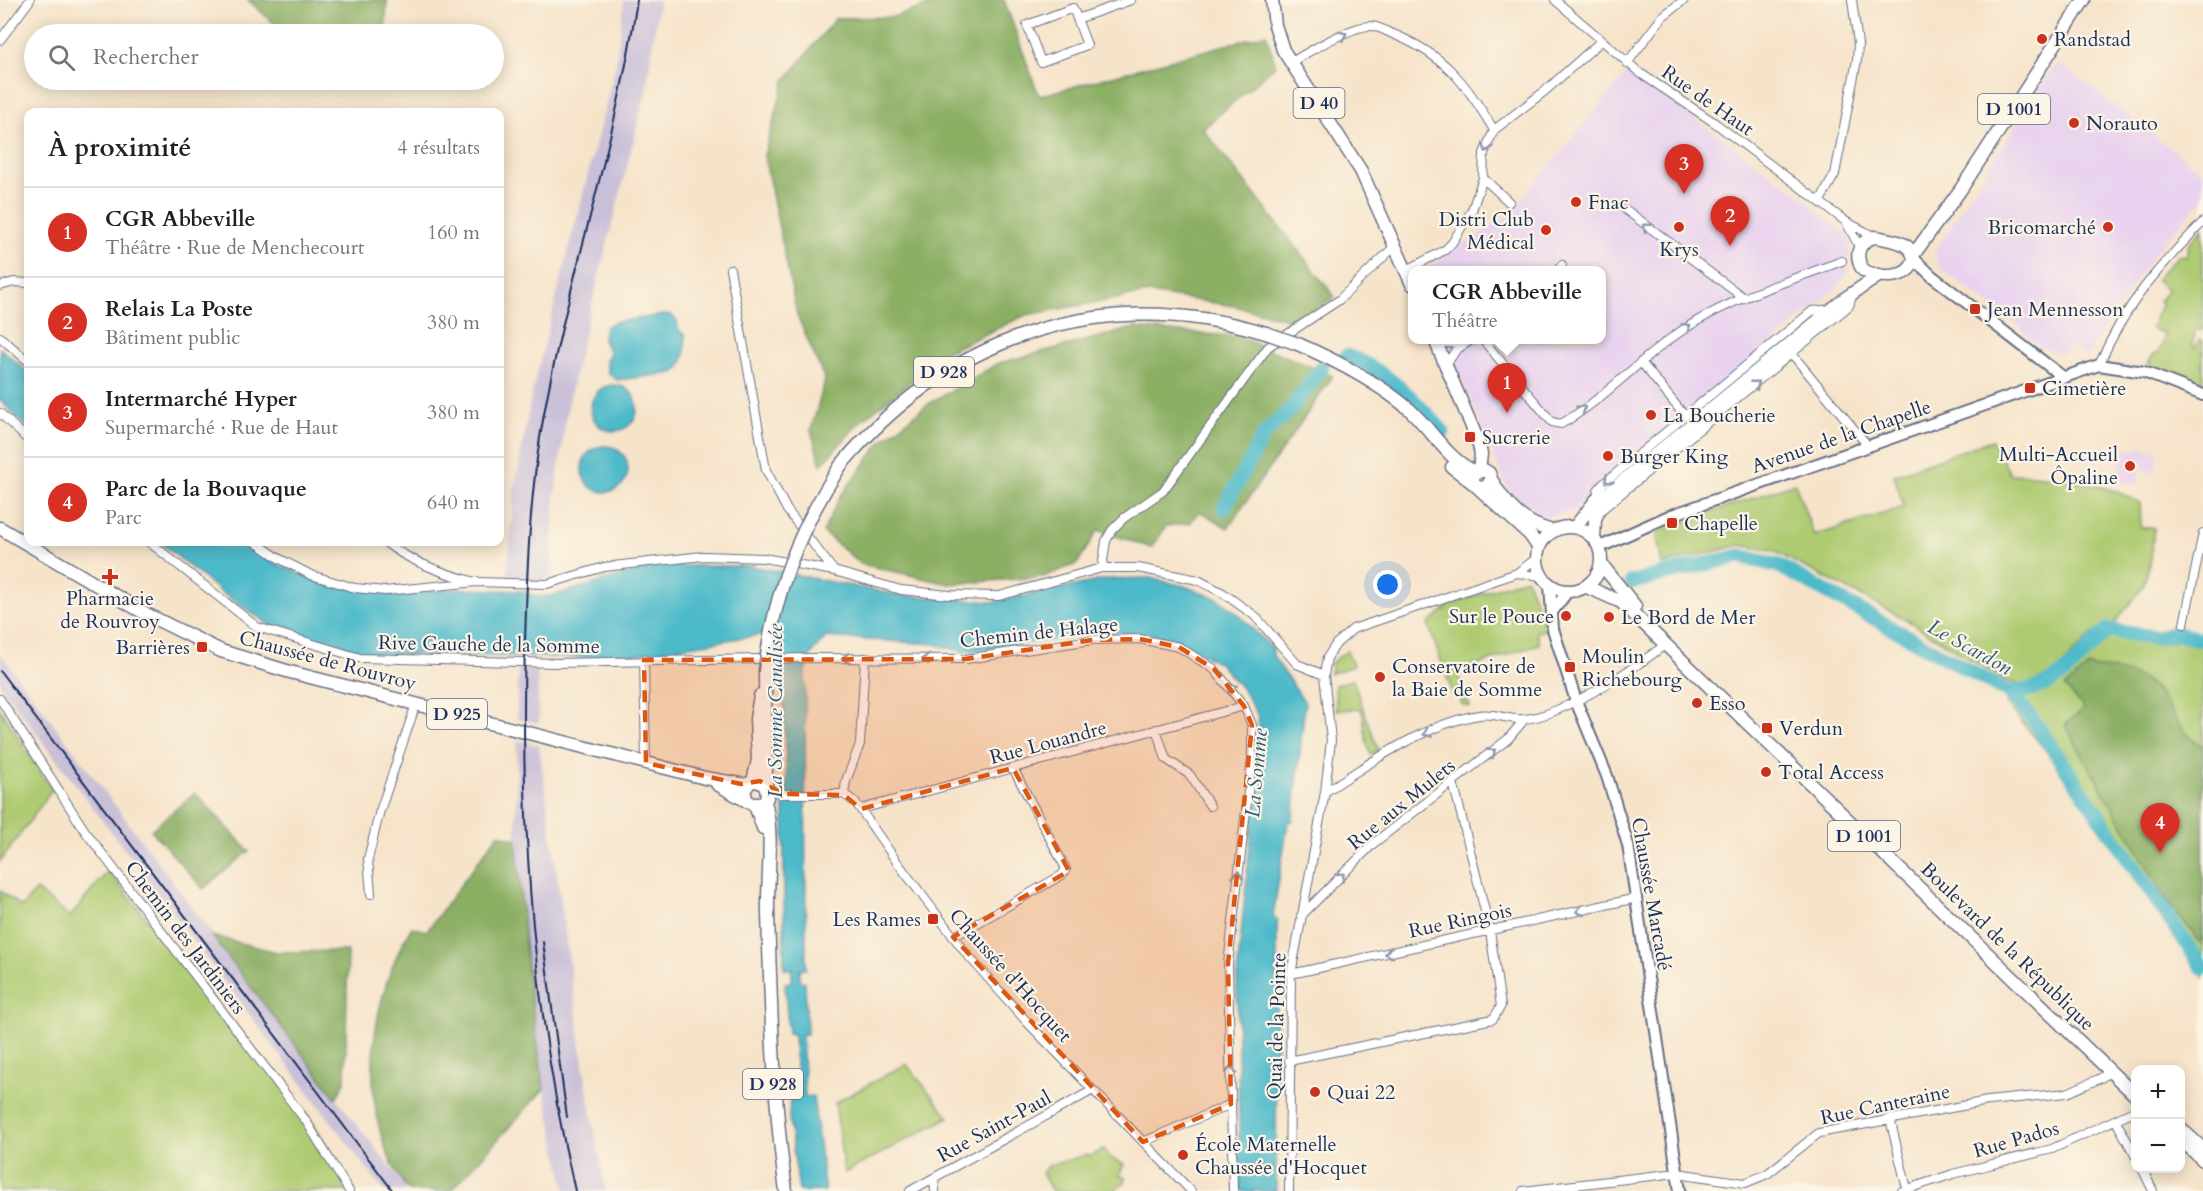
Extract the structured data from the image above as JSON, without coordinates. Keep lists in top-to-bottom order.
{
  "streets": {
    "main road": [
      "D 40",
      "D 1001",
      "D 928",
      "Chaussée de Rouvroy",
      "D 925",
      "Boulevard de la République"
    ],
    "street": [
      "Rue de Haut",
      "Avenue de la Chapelle",
      "Chemin de Halage",
      "Rive Gauche de la Somme",
      "Rue Louandre",
      "Rue aux Mulets",
      "Chaussée Marcadé",
      "Rue Ringois",
      "Chemin des Jardiniers",
      "Chaussée d'Hocquet",
      "Quai de la Pointe",
      "Rue Canteraine",
      "Rue Saint-Paul",
      "Rue Pados"
    ]
  },
  "crossings": [
    ["Rue de Haut", "D 1001"],
    ["D 928", "Avenue de la Chapelle"],
    ["D 928", "Chaussée de Rouvroy"],
    ["D 928", "Chaussée Marcadé"],
    ["D 928", "Boulevard de la République"],
    ["Avenue de la Chapelle", "Chaussée Marcadé"],
    ["Avenue de la Chapelle", "Boulevard de la République"],
    ["Chemin de Halage", "Rive Gauche de la Somme"],
    ["Chemin de Halage", "Rue Louandre"],
    ["Rue Louandre", "Chaussée d'Hocquet"],
    ["Rue aux Mulets", "Quai de la Pointe"],
    ["Chaussée Marcadé", "Rue Ringois"],
    ["Chaussée Marcadé", "Boulevard de la République"],
    ["Chaussée Marcadé", "Rue Canteraine"],
    ["Rue Ringois", "Quai de la Pointe"],
    ["Boulevard de la République", "Rue Canteraine"],
    ["Chaussée d'Hocquet", "Rue Saint-Paul"]
  ],
  "one_way": ["Rue Ringois"],
  "water": ["Le Scardon", "La Somme Canalisée", "La Somme"],
  "places": {
    "other": [
      "Randstad",
      "Norauto",
      "Fnac",
      "Krys",
      "Bricomarché",
      "Distri Club Médical",
      "La Boucherie",
      "Burger King",
      "Multi-Accueil Ôpaline",
      "Sur le Pouce",
      "Le Bord de Mer",
      "Conservatoire de la Baie de Somme",
      "Esso",
      "Total Access",
      "Quai 22",
      "École Maternelle Chaussée d'Hocquet"
    ],
    "transit": [
      "Jean Mennesson",
      "Cimetière",
      "Sucrerie",
      "Chapelle",
      "Barrières",
      "Moulin Richebourg",
      "Verdun",
      "Les Rames"
    ],
    "health": ["Pharmacie de Rouvroy"]
  },
  "page": {
    "search": "Rechercher",
    "heading": ["À proximité", "4 résultats"],
    "pins": [
      "3",
      "2",
      "1",
      "4"
    ],
    "list": [
      {
        "mark": "1",
        "name": "CGR Abbeville",
        "note": "Théâtre · Rue de Menchecourt",
        "value": "160 m"
      },
      {
        "mark": "2",
        "name": "Relais La Poste",
        "note": "Bâtiment public",
        "value": "380 m"
      },
      {
        "mark": "3",
        "name": "Intermarché Hyper",
        "note": "Supermarché · Rue de Haut",
        "value": "380 m"
      },
      {
        "mark": "4",
        "name": "Parc de la Bouvaque",
        "note": "Parc",
        "value": "640 m"
      }
    ],
    "popup": ["CGR Abbeville", "Théâtre"],
    "map_buttons": ["+", "−"]
  }
}
